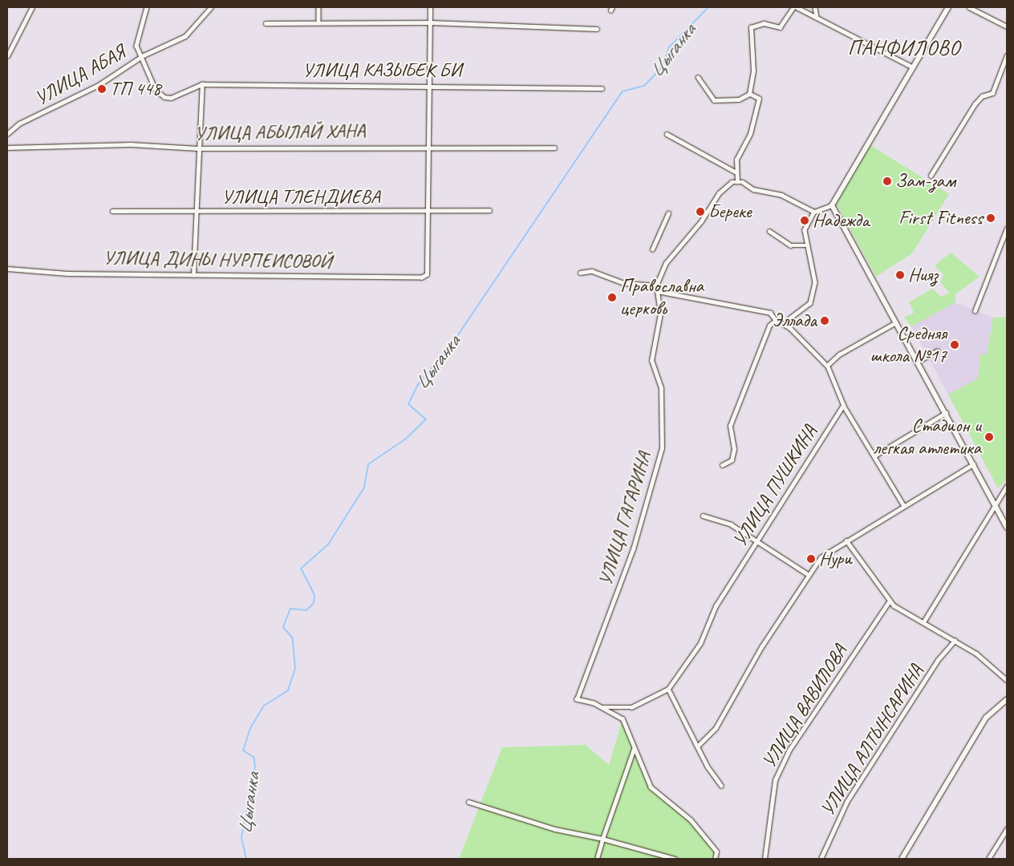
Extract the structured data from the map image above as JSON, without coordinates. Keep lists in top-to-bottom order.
{
  "streets": {
    "street": [
      "УЛИЦА КАЗЫБЕК БИ",
      "УЛИЦА АБАЯ",
      "УЛИЦА АБЫЛАЙ ХАНА",
      "УЛИЦА ТЛЕНДИЕВА",
      "УЛИЦА ДИНЫ НУРПЕИСОВОЙ",
      "УЛИЦА ПУШКИНА",
      "УЛИЦА ГАГАРИНА",
      "УЛИЦА ВАВИЛОВА",
      "УЛИЦА АЛТЫНСАРИНА"
    ]
  },
  "crossings": [
    ["УЛИЦА КАЗЫБЕК БИ", "УЛИЦА АБАЯ"],
    ["УЛИЦА ТЛЕНДИЕВА", "УЛИЦА ДИНЫ НУРПЕИСОВОЙ"],
    ["УЛИЦА ПУШКИНА", "УЛИЦА ГАГАРИНА"]
  ],
  "districts": ["ПАНФИЛОВО"],
  "water": ["Цыганка"],
  "places": [
    "ТП 448",
    "Зам-зам",
    "Береке",
    "First Fitness",
    "Надежда",
    "Нияз",
    "Православна церковь",
    "Эллада",
    "Средняя школа №17",
    "Стадион и легкая атлетика",
    "Нури"
  ]
}
